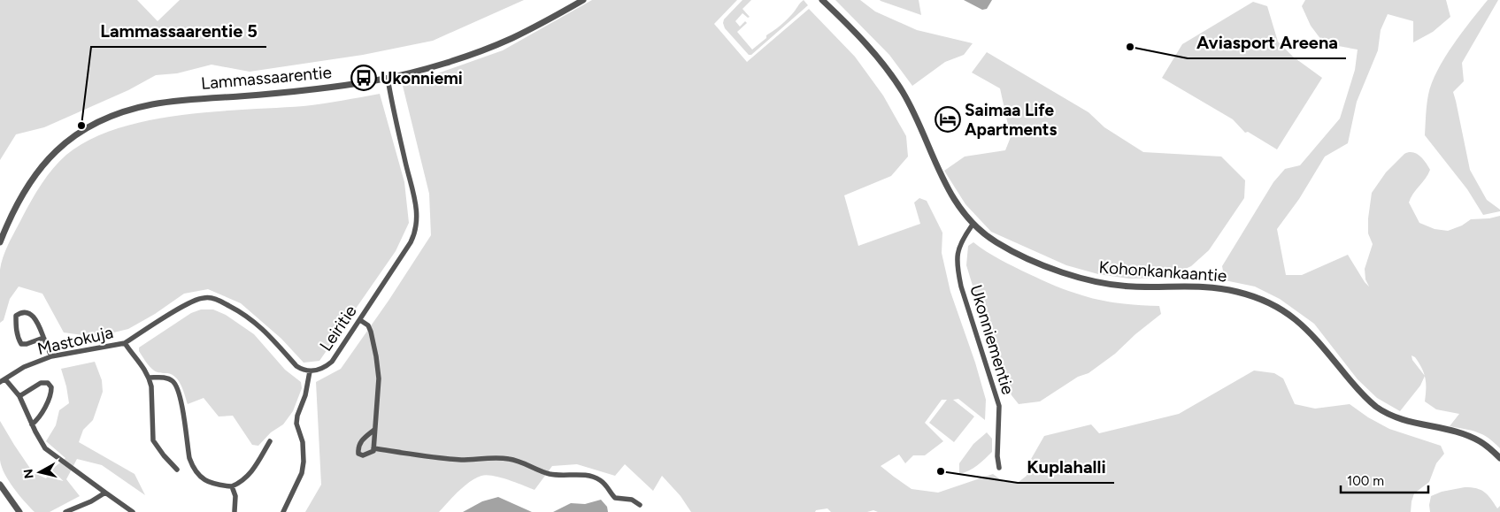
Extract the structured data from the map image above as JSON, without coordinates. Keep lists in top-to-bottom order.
{
  "streets": {
    "street": [
      "Lammassaarentie",
      "Kohonkankaantie",
      "Leiritie",
      "Ukonniementie",
      "Mastokuja"
    ]
  },
  "crossings": [
    ["Lammassaarentie", "Leiritie"],
    ["Kohonkankaantie", "Ukonniementie"]
  ],
  "places": {
    "other": ["Aviasport Areena", "Lammassaarentie 5", "Kuplahalli"],
    "bus stop": ["Ukonniemi"],
    "hotel": ["Saimaa Life Apartments"]
  },
  "scale_bar": "100 m",
  "north": "left"
}
